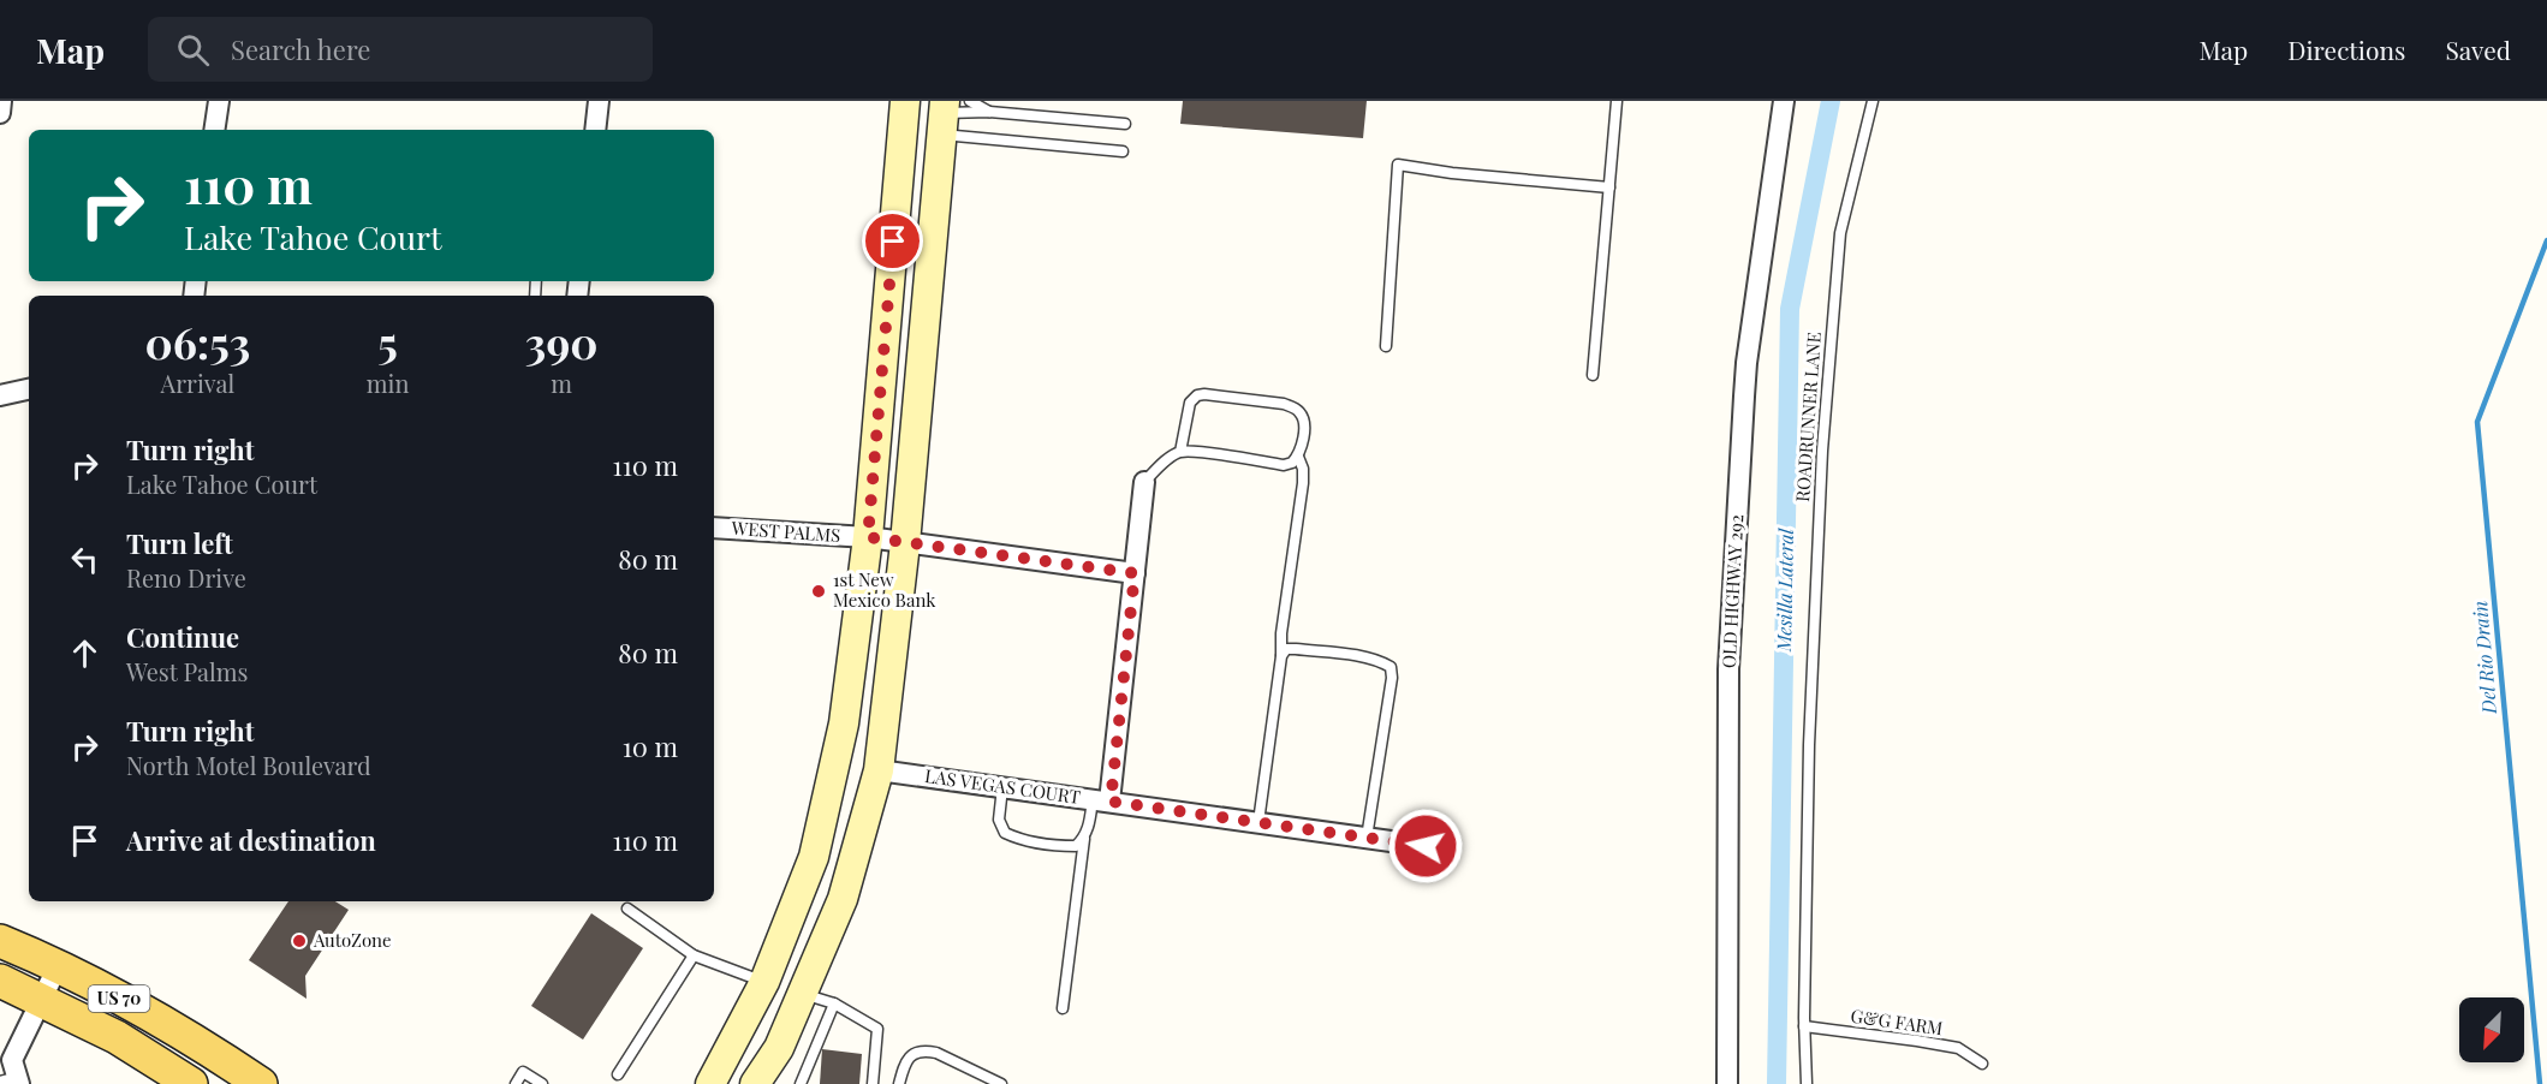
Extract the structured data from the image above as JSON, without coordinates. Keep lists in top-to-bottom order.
{
  "streets": {
    "main road": ["US 70"],
    "street": ["WEST PALMS", "OLD HIGHWAY 292", "LAS VEGAS COURT"],
    "lane": ["ROADRUNNER LANE", "G&G FARM"]
  },
  "crossings": [
    ["ROADRUNNER LANE", "G&G FARM"]
  ],
  "water": ["Mesilla Lateral", "Del Rio Drain"],
  "places": ["1st New Mexico Bank", "AutoZone"],
  "north": "bottom left",
  "page": {
    "header": "Map",
    "search": "Search here",
    "nav": ["Map", "Directions", "Saved"],
    "turn": ["110 m", "Lake Tahoe Court"],
    "eta": [
      "06:53",
      "Arrival",
      "5",
      "min",
      "390",
      "m"
    ],
    "list": [
      {
        "name": "Turn right",
        "note": "Lake Tahoe Court",
        "value": "110 m"
      },
      {
        "name": "Turn left",
        "note": "Reno Drive",
        "value": "80 m"
      },
      {
        "name": "Continue",
        "note": "West Palms",
        "value": "80 m"
      },
      {
        "name": "Turn right",
        "note": "North Motel Boulevard",
        "value": "10 m"
      },
      {
        "name": "Arrive at destination",
        "value": "110 m"
      }
    ]
  }
}
